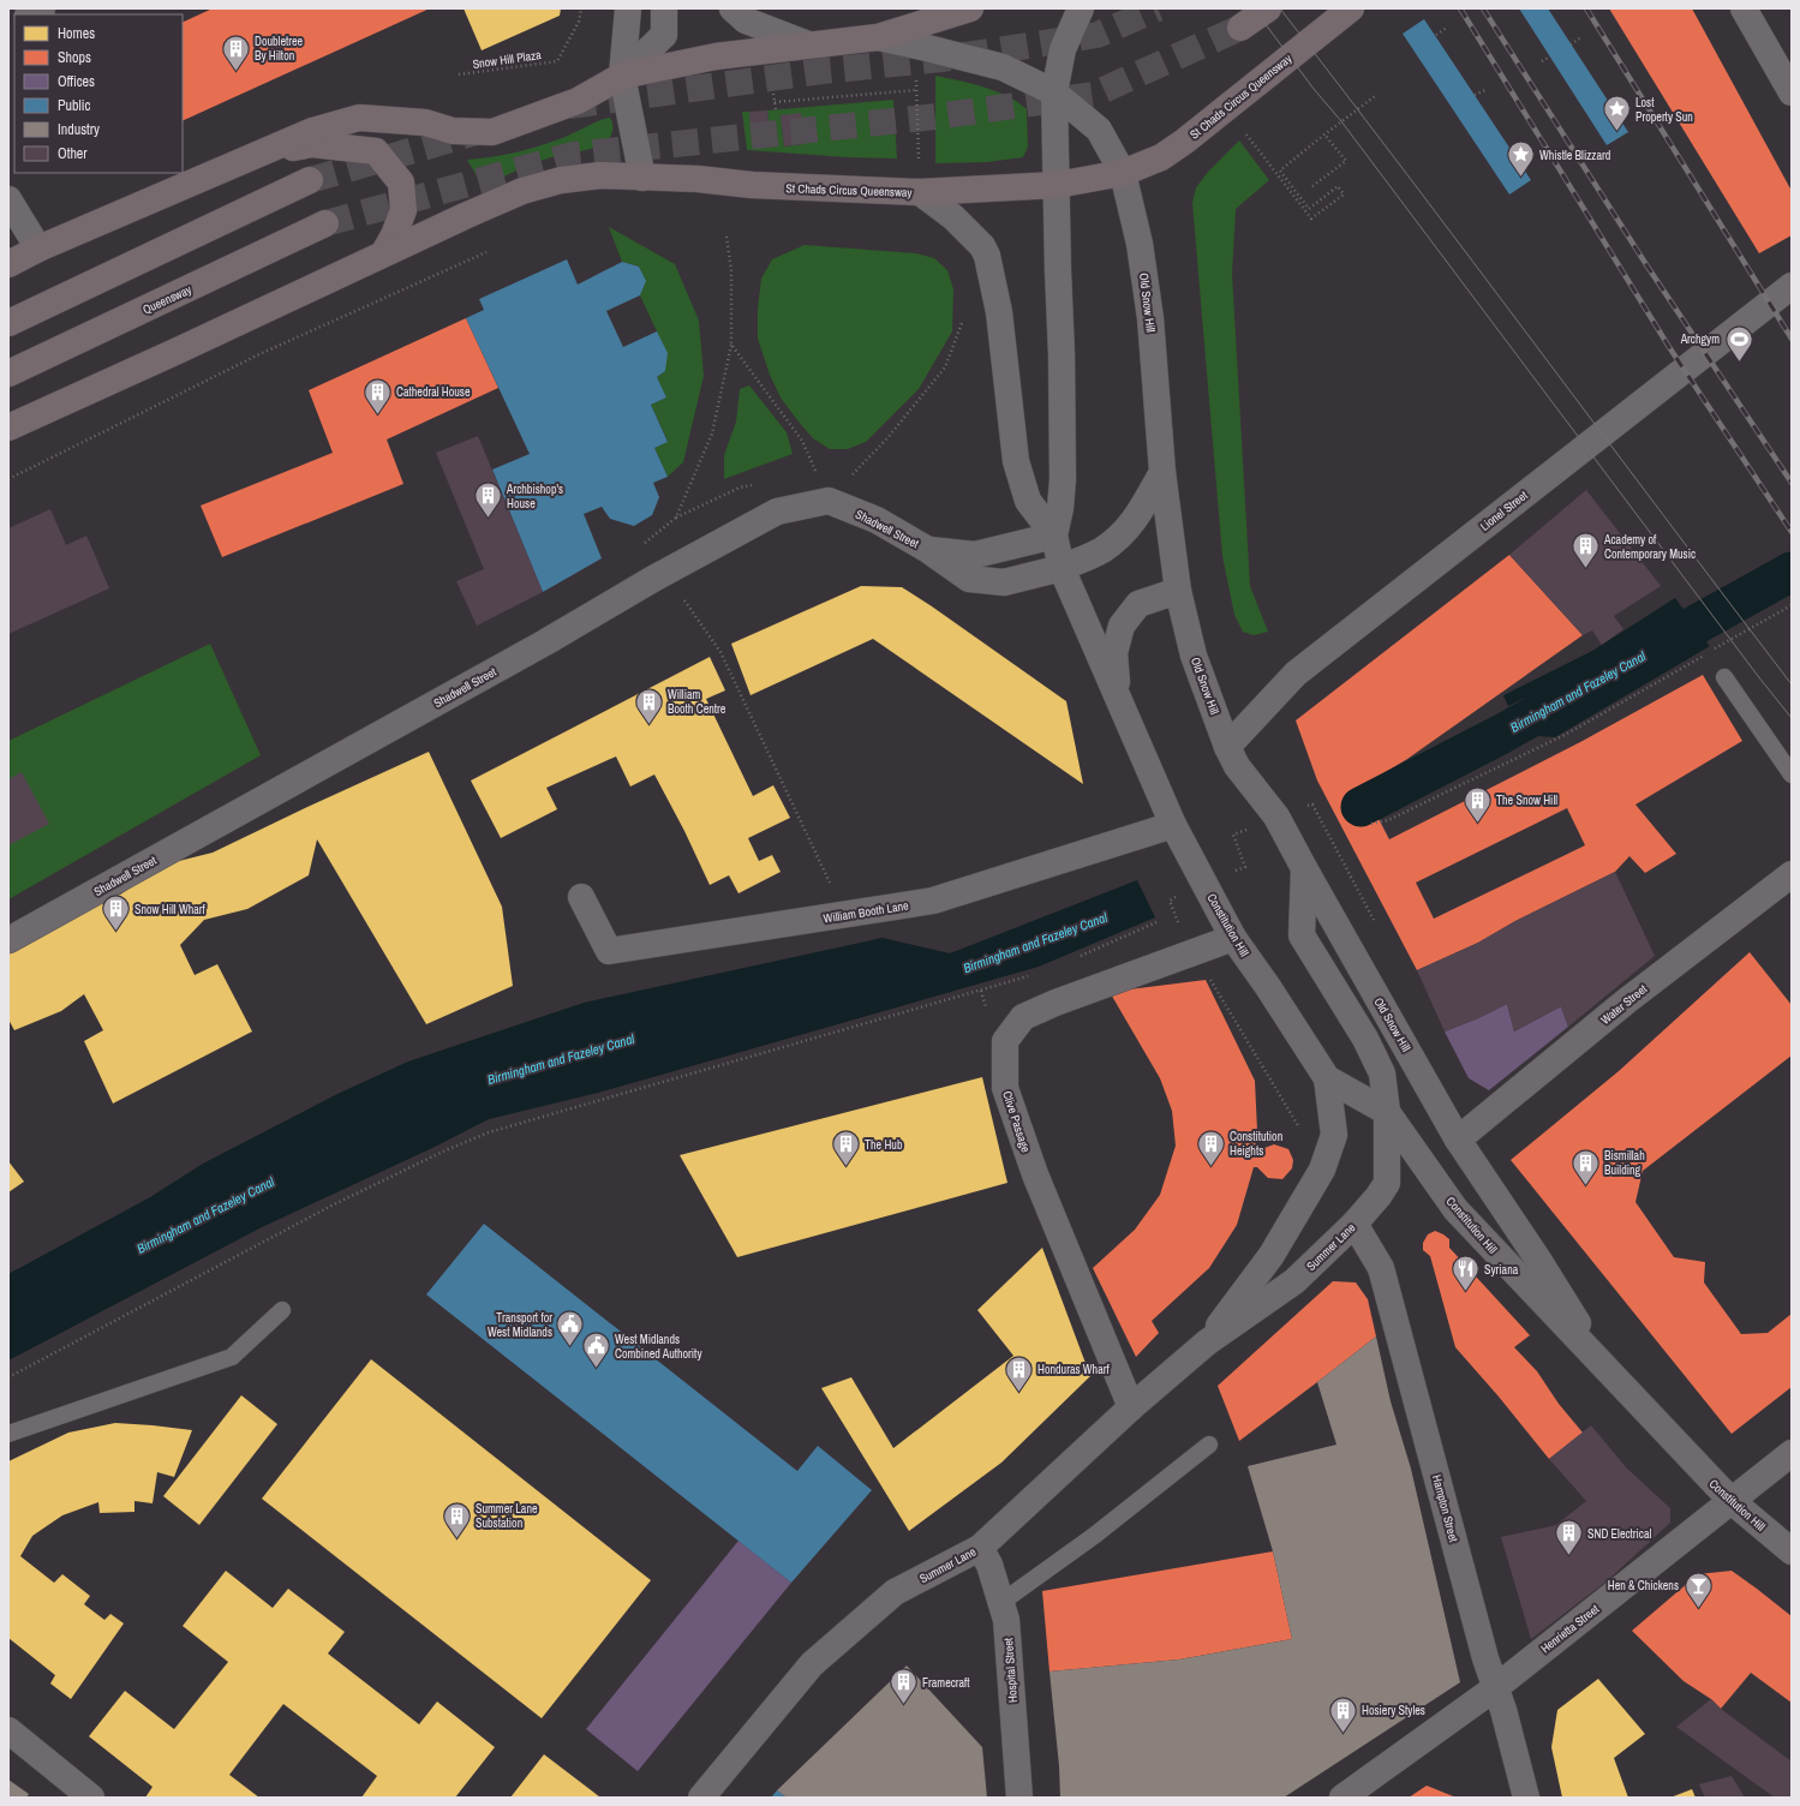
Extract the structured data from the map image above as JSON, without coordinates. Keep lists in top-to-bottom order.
{
  "streets": {
    "highway": ["St Chads Circus Queensway", "Queensway"],
    "street": [
      "Old Snow Hill",
      "Lionel Street",
      "Shadwell Street",
      "William Booth Lane",
      "Constitution Hill",
      "Water Street",
      "Clive Passage",
      "Summer Lane",
      "Hampton Street",
      "Henrietta Street",
      "Hospital Street"
    ],
    "path": ["Snow Hill Plaza"]
  },
  "crossings": [
    ["St Chads Circus Queensway", "Old Snow Hill"],
    ["Old Snow Hill", "Lionel Street"],
    ["Old Snow Hill", "Shadwell Street"],
    ["Old Snow Hill", "Constitution Hill"],
    ["Old Snow Hill", "Water Street"],
    ["William Booth Lane", "Constitution Hill"],
    ["Constitution Hill", "Water Street"],
    ["Constitution Hill", "Clive Passage"],
    ["Constitution Hill", "Summer Lane"],
    ["Constitution Hill", "Henrietta Street"],
    ["Clive Passage", "Summer Lane"],
    ["Summer Lane", "Hampton Street"],
    ["Summer Lane", "Hospital Street"],
    ["Hampton Street", "Henrietta Street"]
  ],
  "water": ["Birmingham and Fazeley Canal"],
  "places": {
    "building": [
      "Doubletree By Hilton",
      "Cathedral House",
      "Archbishop's House",
      "Academy of Contemporary Music",
      "William Booth Centre",
      "The Snow Hill",
      "Snow Hill Wharf",
      "Constitution Heights",
      "The Hub",
      "Bismillah Building",
      "Honduras Wharf",
      "Summer Lane Substation",
      "SND Electrical",
      "Framecraft",
      "Hosiery Styles"
    ],
    "place": ["Lost Property Sun", "Whistle Blizzard"],
    "sports": ["Archgym"],
    "restaurant": ["Syriana"],
    "public building": ["Transport for West Midlands", "West Midlands Combined Authority"],
    "bar": ["Hen & Chickens"]
  },
  "legend": [
    "Homes",
    "Shops",
    "Offices",
    "Public",
    "Industry",
    "Other"
  ]
}
